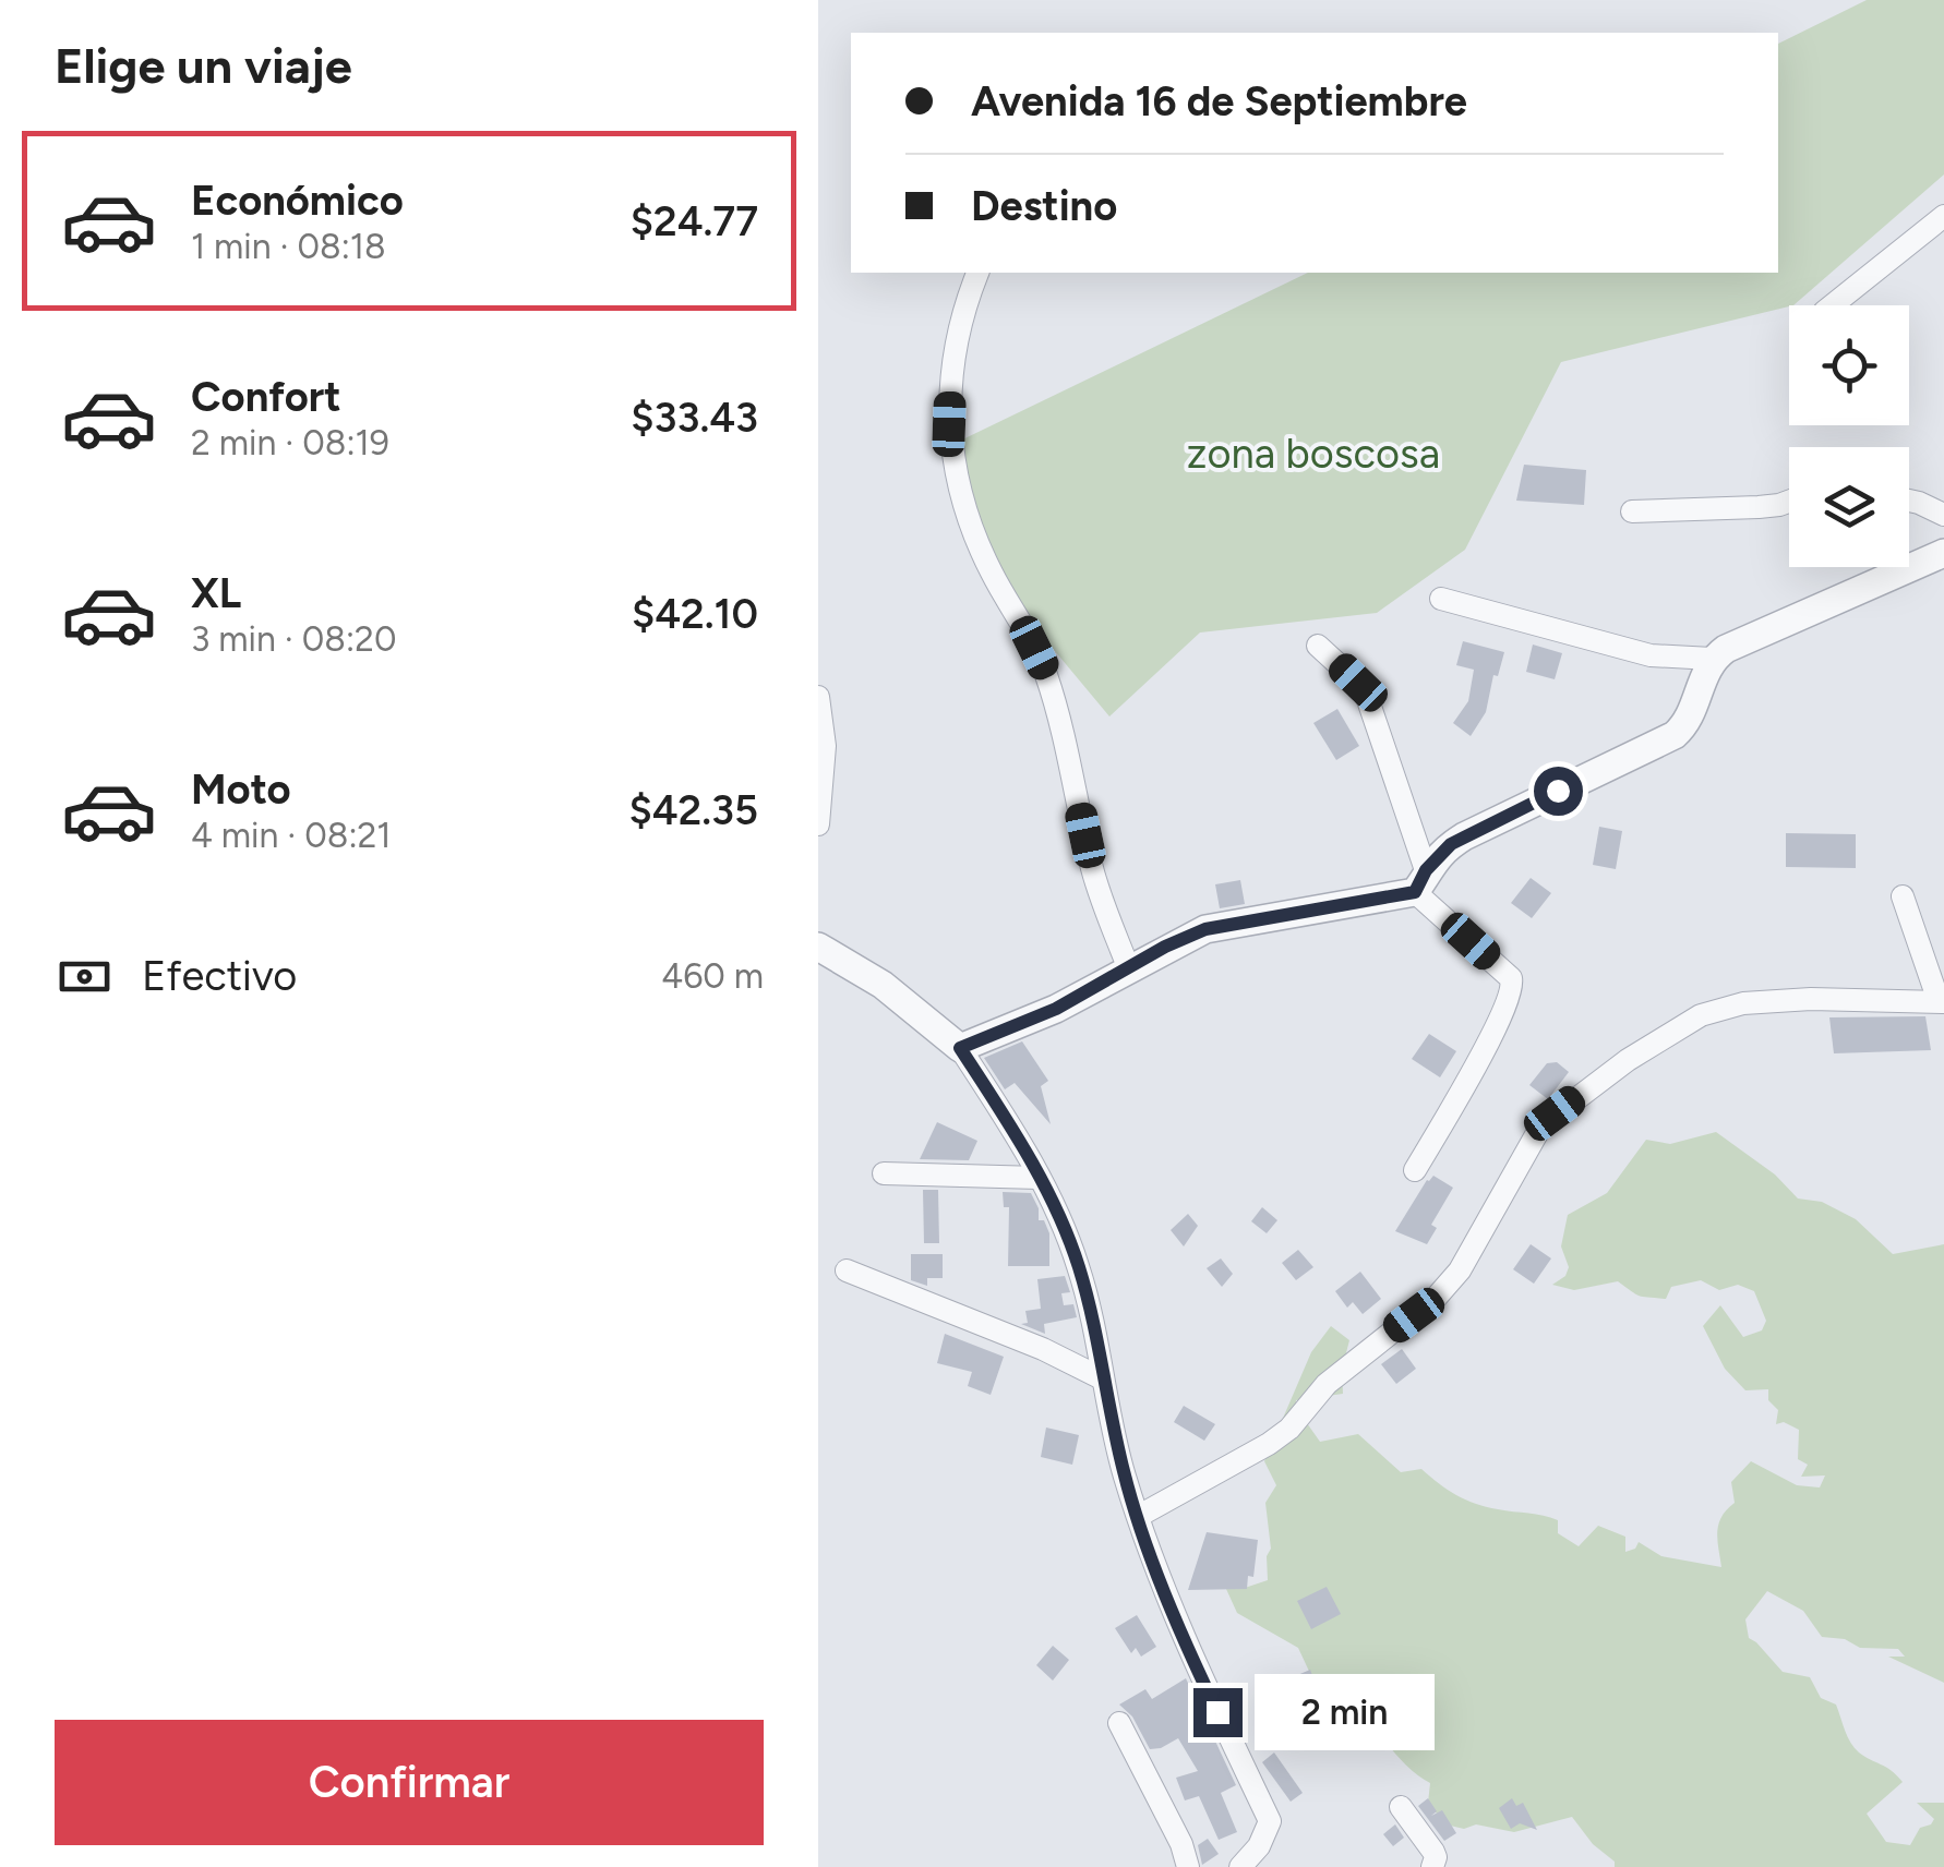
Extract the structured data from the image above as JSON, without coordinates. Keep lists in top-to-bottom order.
{
  "parks": ["zona boscosa"],
  "page": {
    "heading": "Elige un viaje",
    "banner": ["Avenida 16 de Septiembre", "Destino"],
    "list": [
      {
        "name": "Económico",
        "note": "1 min · 08:18",
        "value": "$24.77"
      },
      {
        "name": "Confort",
        "note": "2 min · 08:19",
        "value": "$33.43"
      },
      {
        "name": "XL",
        "note": "3 min · 08:20",
        "value": "$42.10"
      },
      {
        "name": "Moto",
        "note": "4 min · 08:21",
        "value": "$42.35"
      }
    ],
    "pay": ["Efectivo", "460 m"],
    "bubble": "2 min",
    "buttons": "Confirmar"
  }
}
